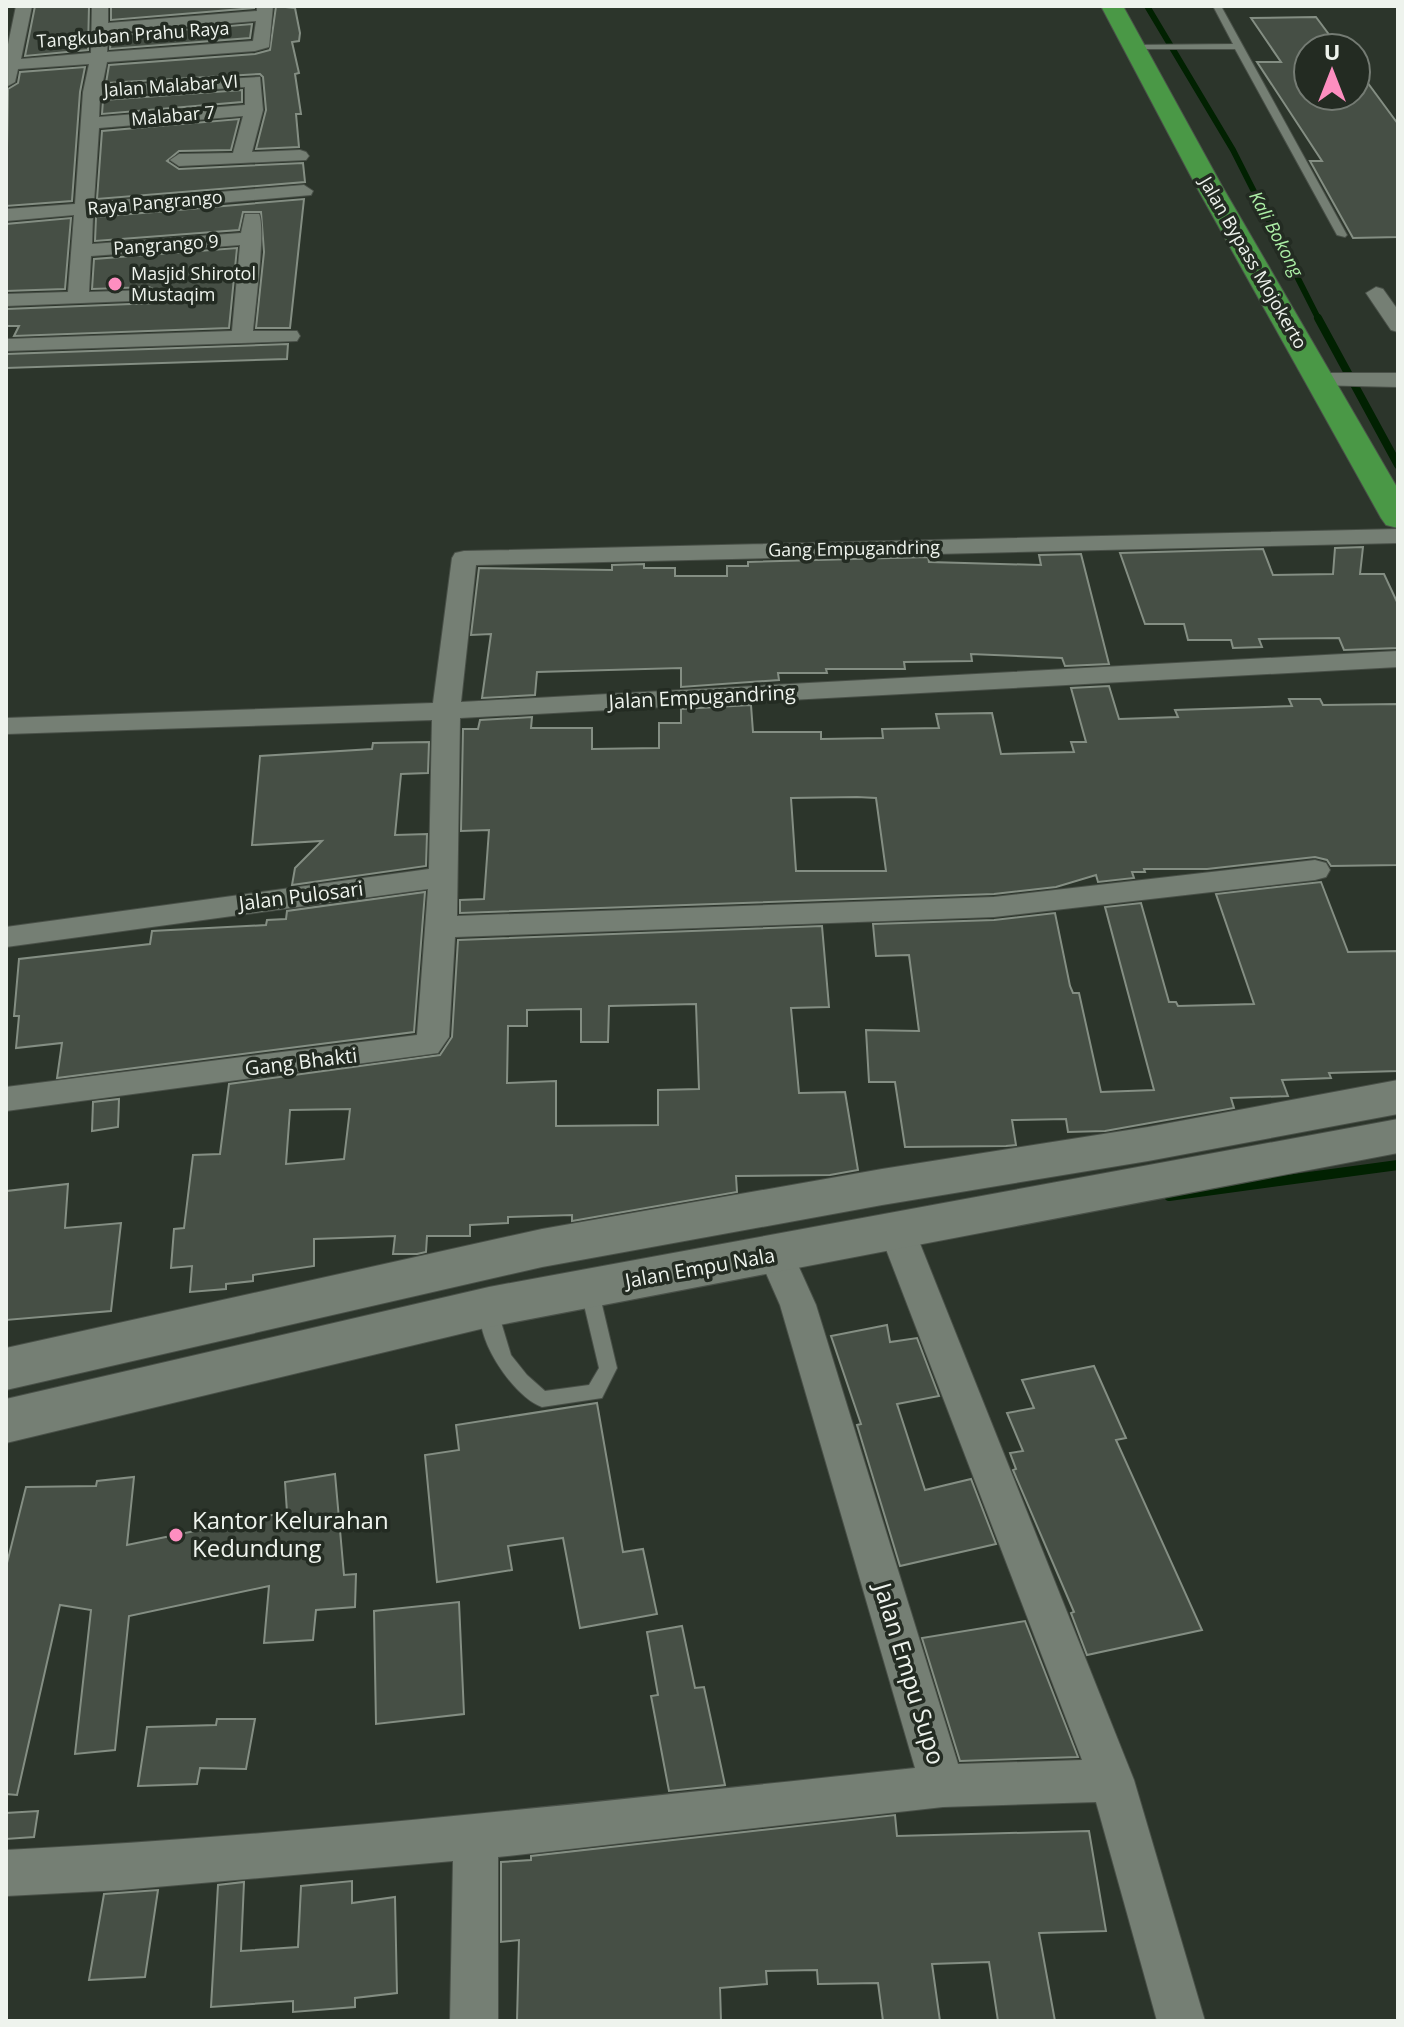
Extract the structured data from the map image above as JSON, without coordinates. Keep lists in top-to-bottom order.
{
  "streets": {
    "highway": ["Jalan Bypass Mojokerto"],
    "main road": ["Jalan Empu Nala"],
    "street": [
      "Tangkuban Prahu Raya",
      "Jalan Malabar VI",
      "Malabar 7",
      "Raya Pangrango",
      "Pangrango 9",
      "Gang Empugandring",
      "Jalan Pulosari",
      "Gang Bhakti",
      "Jalan Empu Supo"
    ]
  },
  "crossings": [
    ["Jalan Malabar VI", "Malabar 7"],
    ["Malabar 7", "Raya Pangrango"],
    ["Jalan Pulosari", "Gang Bhakti"],
    ["Jalan Empu Nala", "Jalan Empu Supo"]
  ],
  "water": ["Kali Bokong"],
  "places": ["Masjid Shirotol Mustaqim", "Kantor Kelurahan Kedundung"],
  "north": "top"
}
